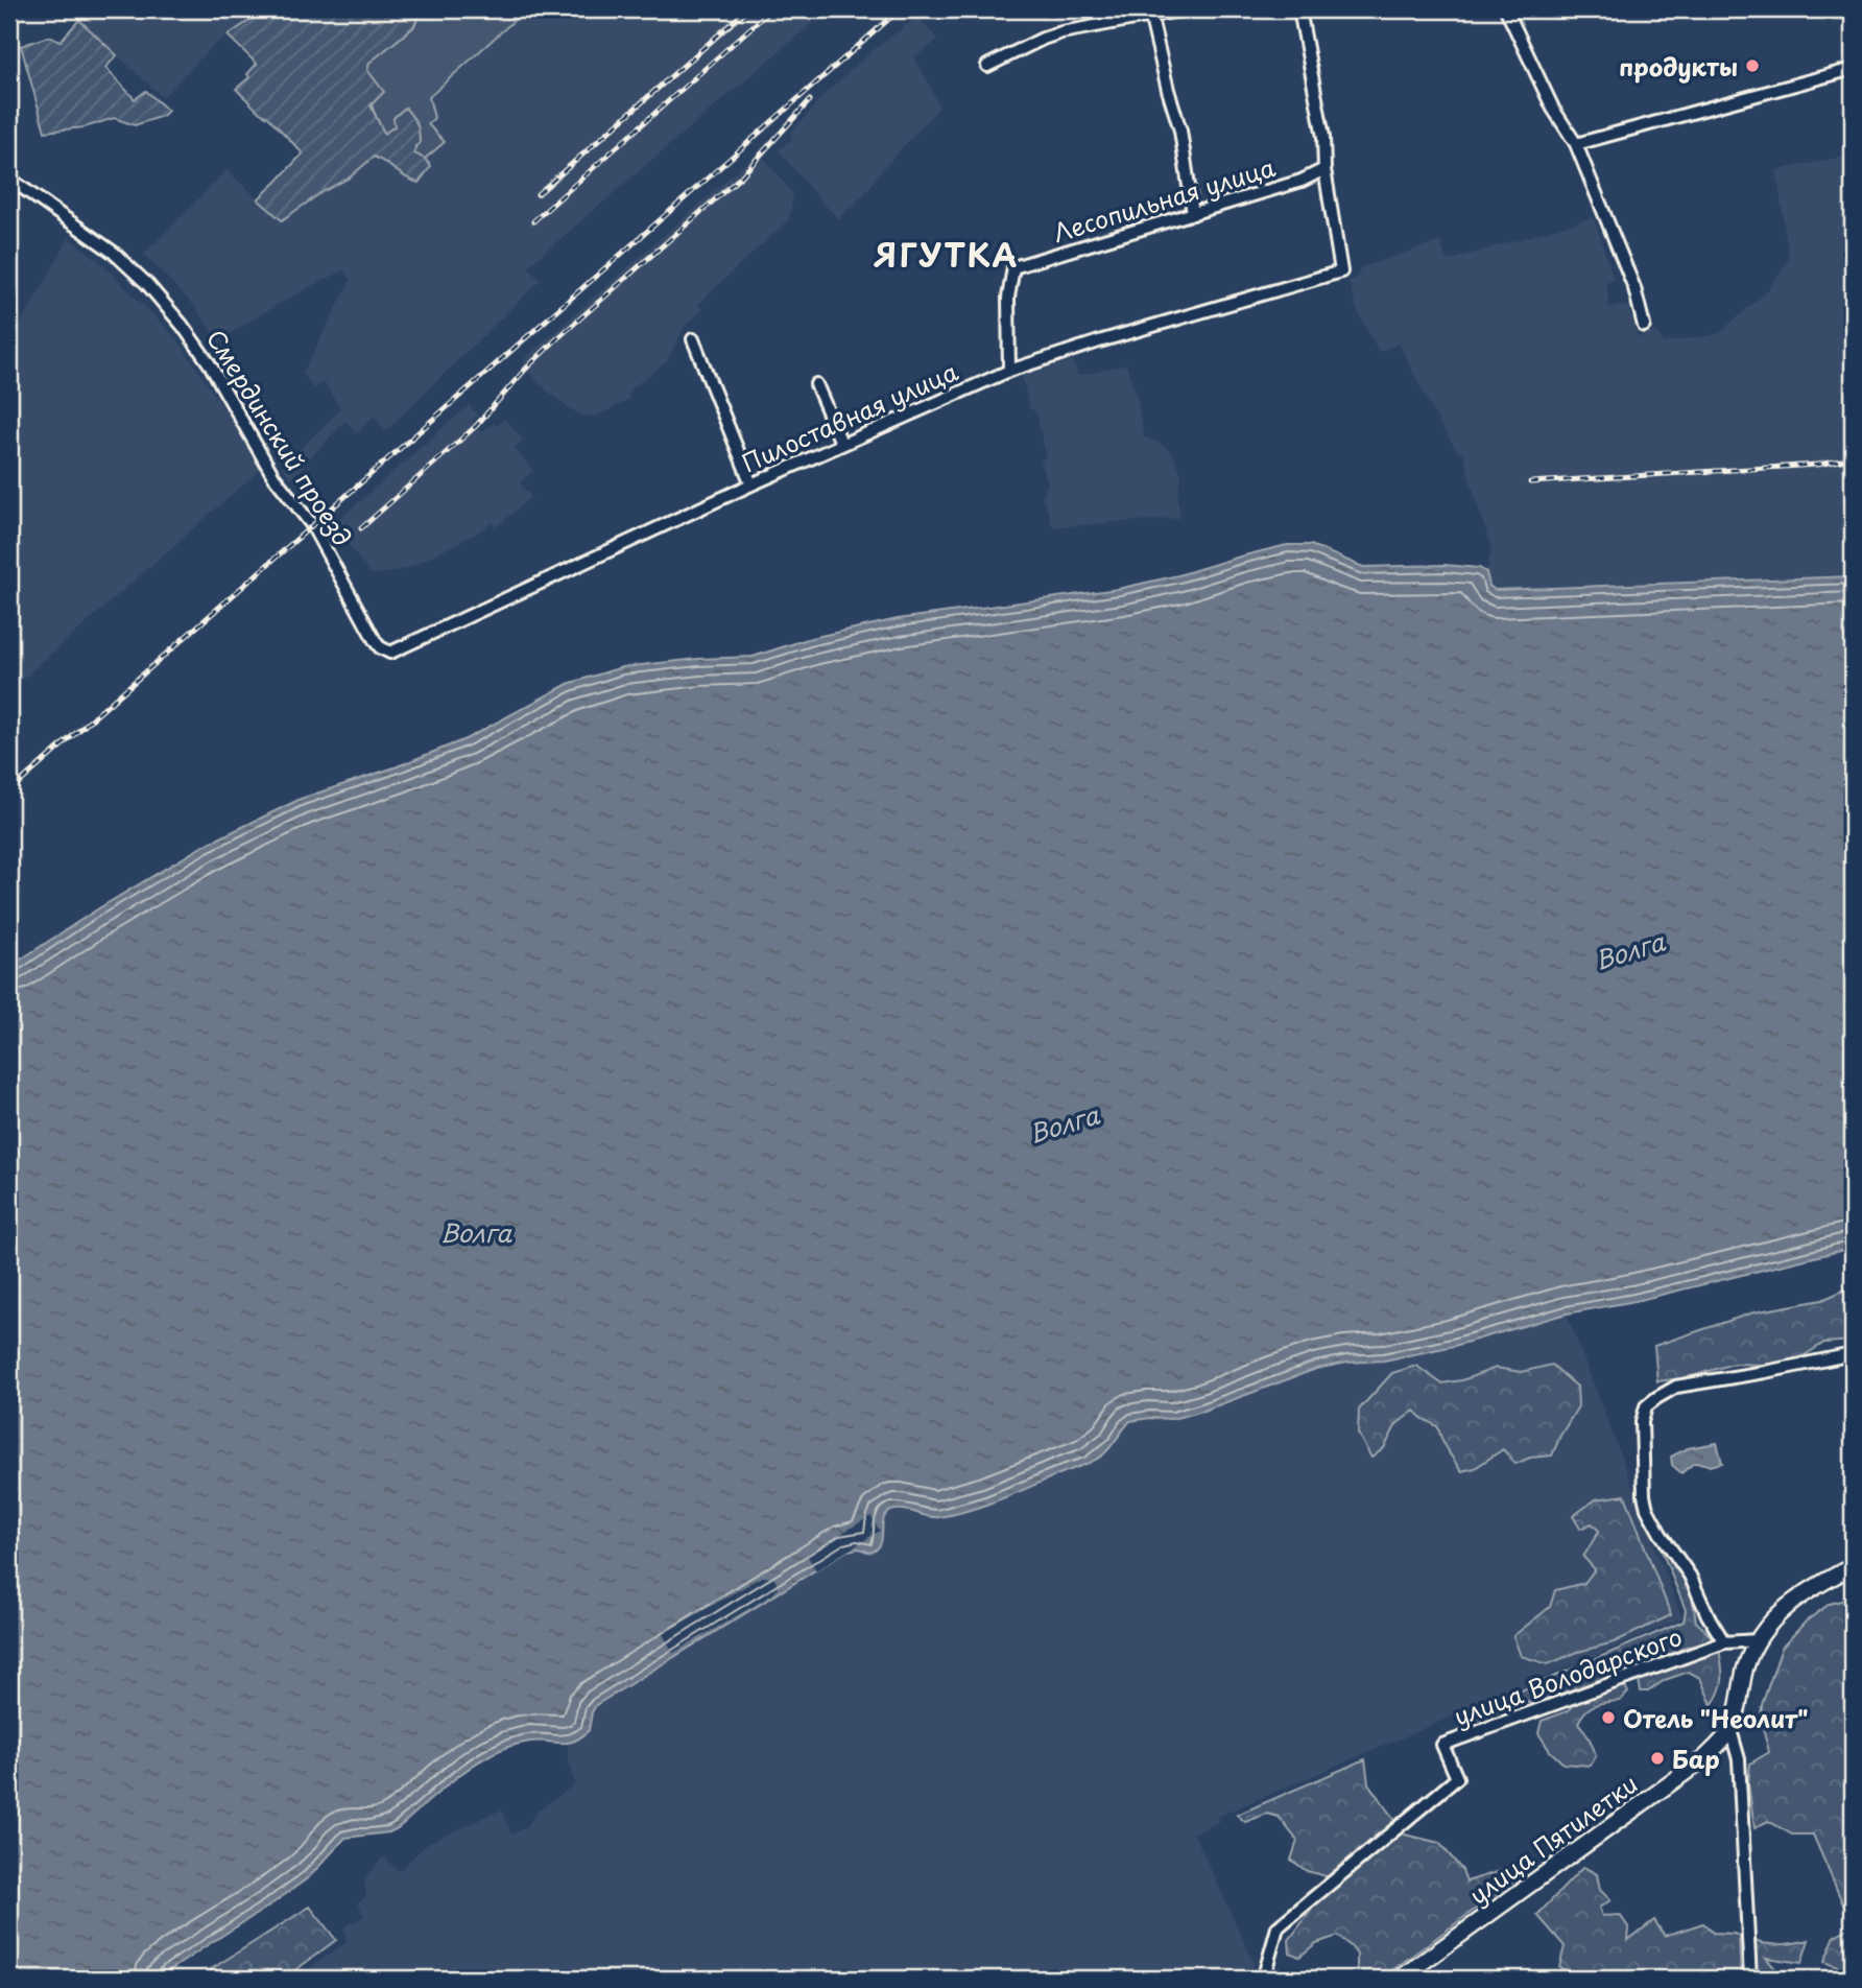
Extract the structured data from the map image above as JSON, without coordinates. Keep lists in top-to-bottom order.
{
  "streets": {
    "main road": ["улица Пятилетки"],
    "street": [
      "Лесопильная улица",
      "Пилоставная улица",
      "Смердинский проезд",
      "улица Володарского"
    ]
  },
  "crossings": [
    ["Лесопильная улица", "Пилоставная улица"],
    ["Пилоставная улица", "Смердинский проезд"]
  ],
  "districts": ["ЯГУТКА"],
  "water": ["Волга"],
  "places": ["продукты", "Отель \"Неолит\"", "Бар"]
}
